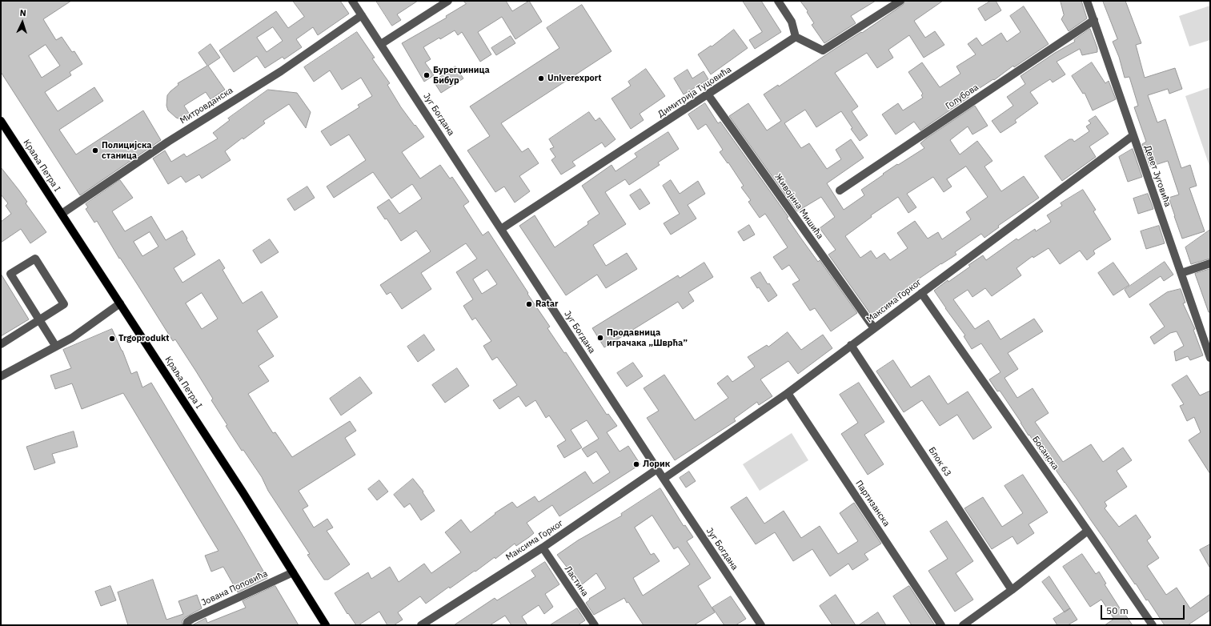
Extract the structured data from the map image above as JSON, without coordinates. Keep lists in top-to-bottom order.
{
  "streets": {
    "main road": ["Краља Петра I"],
    "street": [
      "Димитрија Туцовића",
      "Голубова",
      "Митровданска",
      "Југ Богдана",
      "Девет Југовића",
      "Живојина Мишића",
      "Максима Горког",
      "Босанска",
      "Блок 63",
      "Партизанска",
      "Ластина",
      "Јована Поповића"
    ]
  },
  "crossings": [
    ["Димитрија Туцовића", "Југ Богдана"],
    ["Димитрија Туцовића", "Живојина Мишића"],
    ["Голубова", "Девет Југовића"],
    ["Митровданска", "Југ Богдана"],
    ["Митровданска", "Краља Петра I"],
    ["Југ Богдана", "Максима Горког"],
    ["Краља Петра I", "Јована Поповића"],
    ["Девет Југовића", "Максима Горког"],
    ["Живојина Мишића", "Максима Горког"],
    ["Максима Горког", "Босанска"],
    ["Максима Горког", "Блок 63"],
    ["Максима Горког", "Партизанска"],
    ["Максима Горког", "Ластина"]
  ],
  "places": [
    "Бурегџиница Бибур",
    "Univerexport",
    "Полицијска станица",
    "Ratar",
    "Продавница играчака „Шврћа”",
    "Trgoprodukt",
    "Лорик"
  ],
  "scale_bar": "50 m",
  "north": "top"
}
